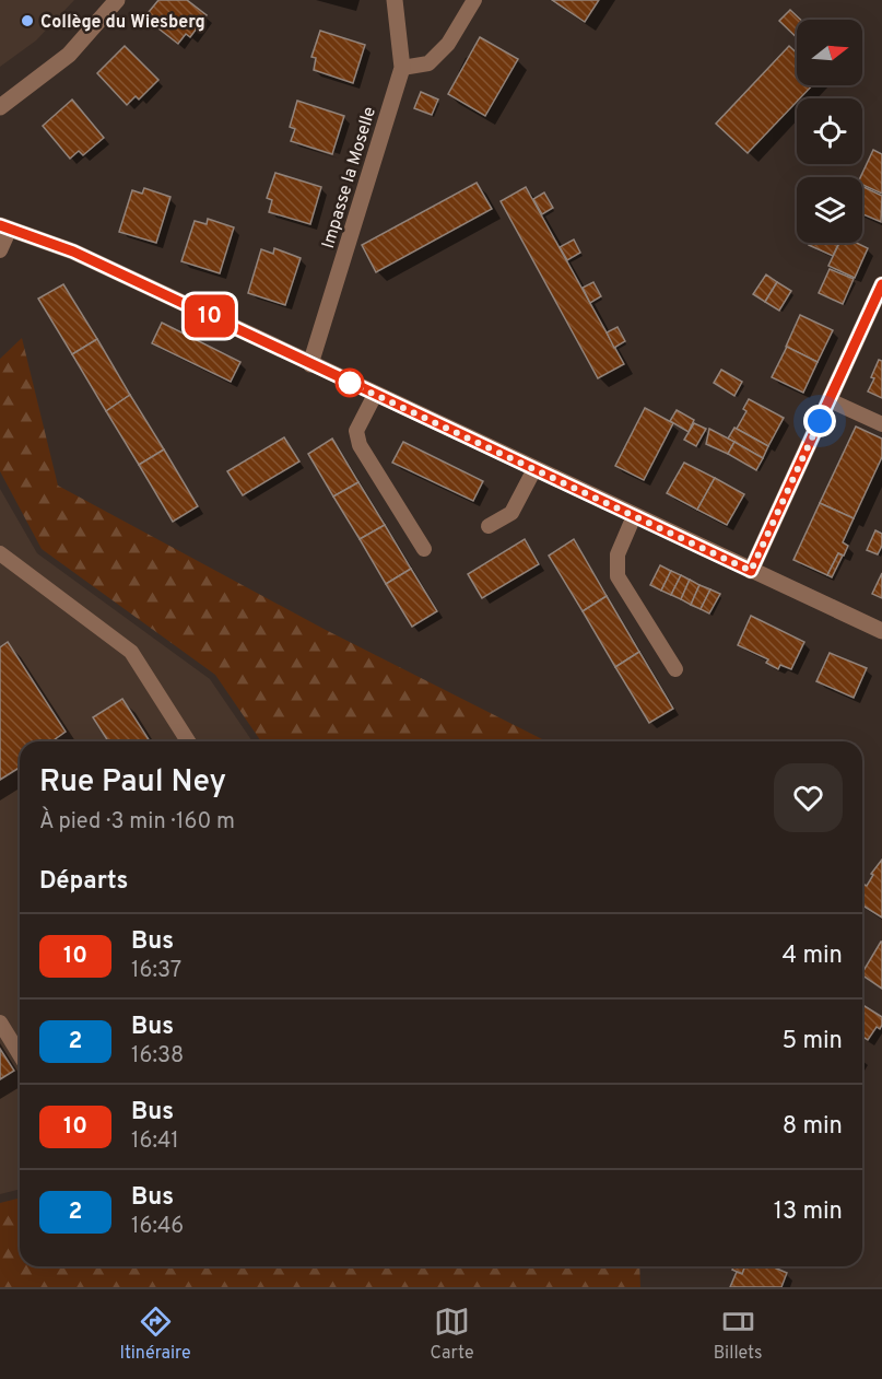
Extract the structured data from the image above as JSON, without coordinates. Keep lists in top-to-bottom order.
{
  "streets": {
    "street": ["Impasse la Moselle"]
  },
  "places": ["Collège du Wiesberg"],
  "lines": ["bus line 10"],
  "north": "right",
  "page": {
    "on_map": "10",
    "heading": [
      ["Rue Paul Ney", "À pied · 3 min · 160 m"],
      "Départs"
    ],
    "list": [
      {
        "mark": "10",
        "name": "Bus",
        "note": "16:37",
        "value": "4 min"
      },
      {
        "mark": "2",
        "name": "Bus",
        "note": "16:38",
        "value": "5 min"
      },
      {
        "mark": "10",
        "name": "Bus",
        "note": "16:41",
        "value": "8 min"
      },
      {
        "mark": "2",
        "name": "Bus",
        "note": "16:46",
        "value": "13 min"
      }
    ],
    "tabs": ["Itinéraire", "Carte", "Billets"]
  }
}
